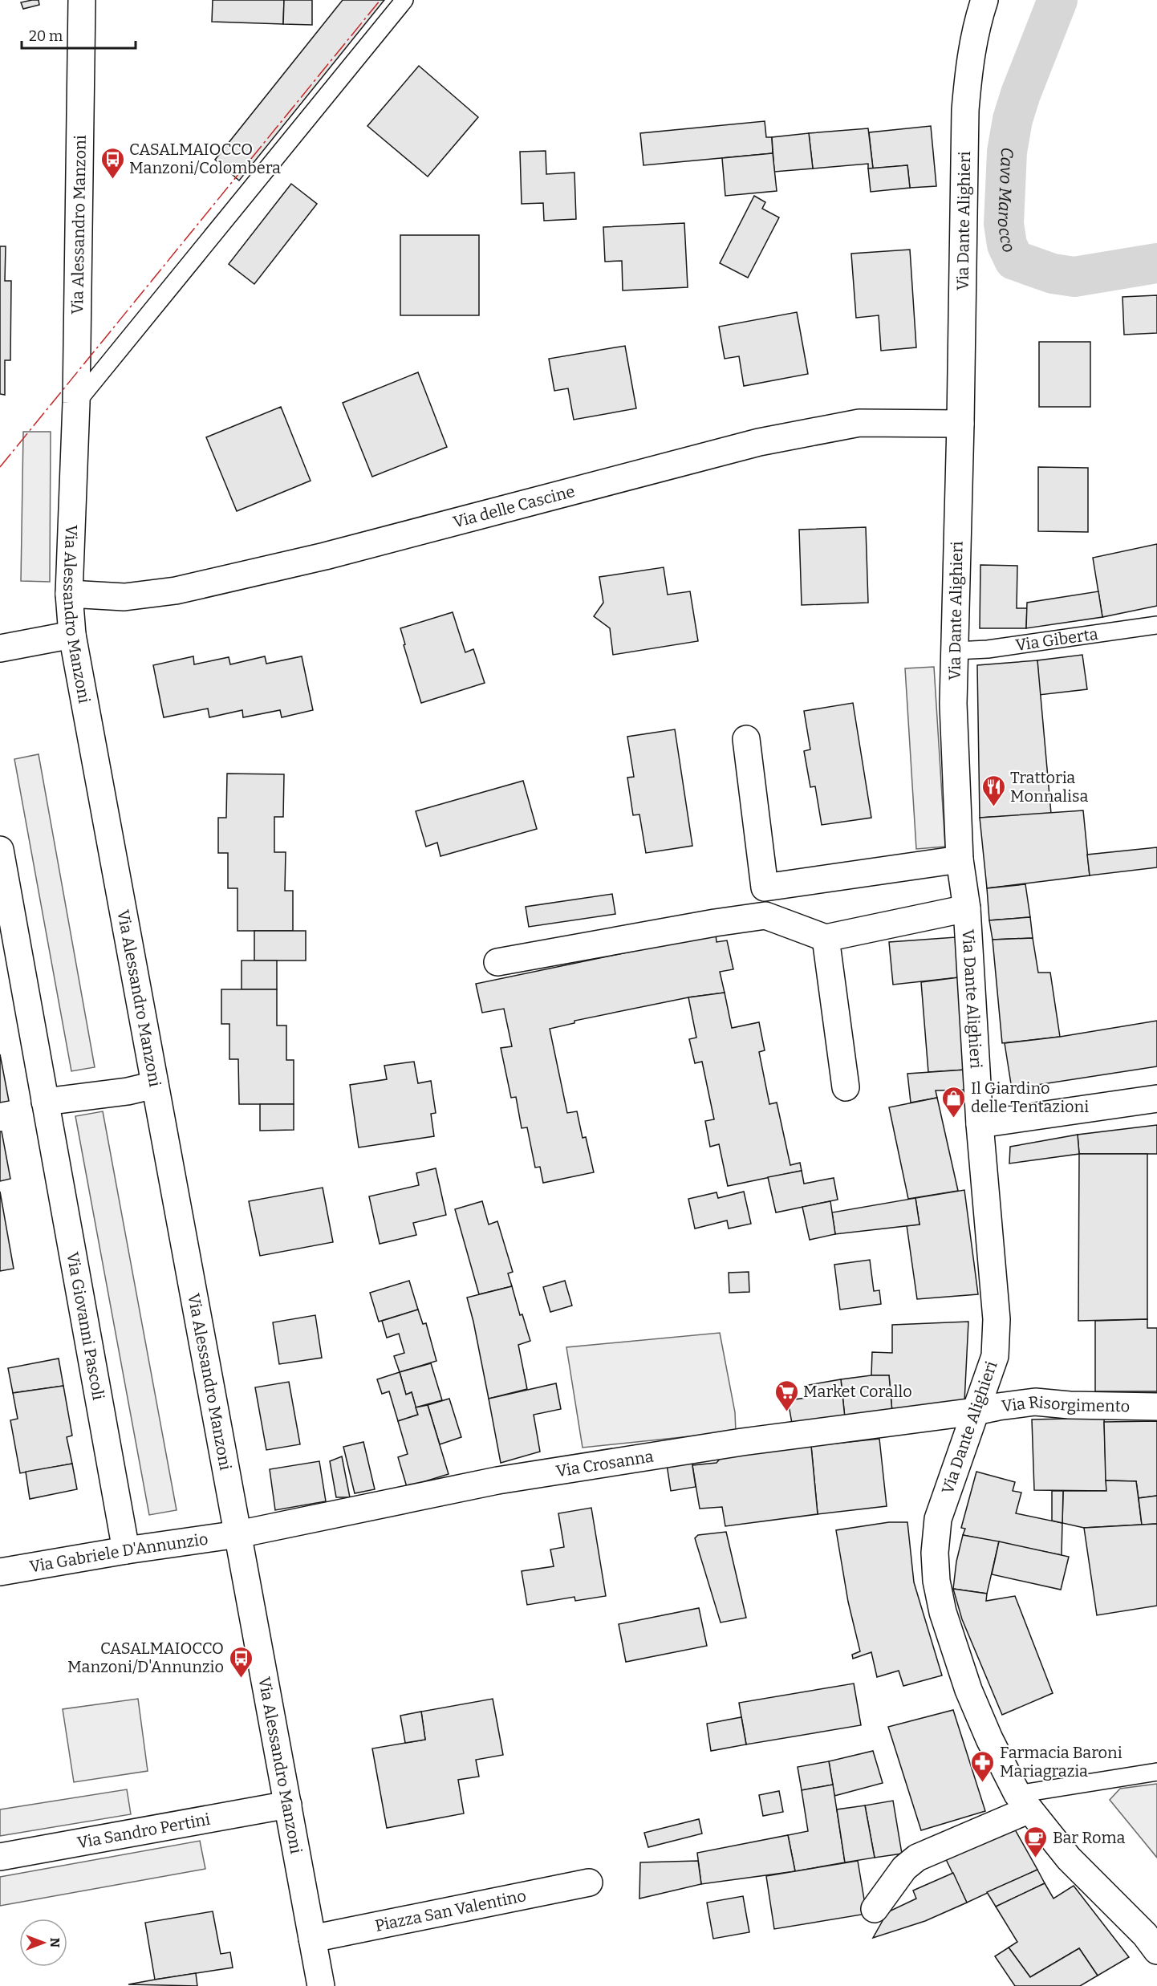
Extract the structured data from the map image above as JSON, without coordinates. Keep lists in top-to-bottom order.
{
  "streets": {
    "street": [
      "Via Dante Alighieri",
      "Via Alessandro Manzoni",
      "Via delle Cascine",
      "Via Giovanni Pascoli",
      "Via Risorgimento",
      "Via Crosanna",
      "Via Gabriele D'Annunzio",
      "Via Sandro Pertini",
      "Piazza San Valentino"
    ],
    "lane": ["Via Giberta"]
  },
  "crossings": [
    ["Via Dante Alighieri", "Via delle Cascine"],
    ["Via Dante Alighieri", "Via Giberta"],
    ["Via Dante Alighieri", "Via Risorgimento"],
    ["Via Dante Alighieri", "Via Crosanna"],
    ["Via Alessandro Manzoni", "Via delle Cascine"],
    ["Via Alessandro Manzoni", "Via Crosanna"],
    ["Via Alessandro Manzoni", "Via Gabriele D'Annunzio"],
    ["Via Alessandro Manzoni", "Via Sandro Pertini"],
    ["Via Alessandro Manzoni", "Piazza San Valentino"],
    ["Via Giovanni Pascoli", "Via Gabriele D'Annunzio"],
    ["Via Risorgimento", "Via Crosanna"],
    ["Via Crosanna", "Via Gabriele D'Annunzio"]
  ],
  "water": ["Cavo Marocco"],
  "places": {
    "bus stop": ["CASALMAIOCCO Manzoni/Colombera", "CASALMAIOCCO Manzoni/D'Annunzio"],
    "restaurant": ["Trattoria Monnalisa"],
    "shop": ["Il Giardino delle Tentazioni"],
    "supermarket": ["Market Corallo"],
    "pharmacy": ["Farmacia Baroni Mariagrazia"],
    "cafe": ["Bar Roma"]
  },
  "scale_bar": "20 m",
  "north": "right"
}
